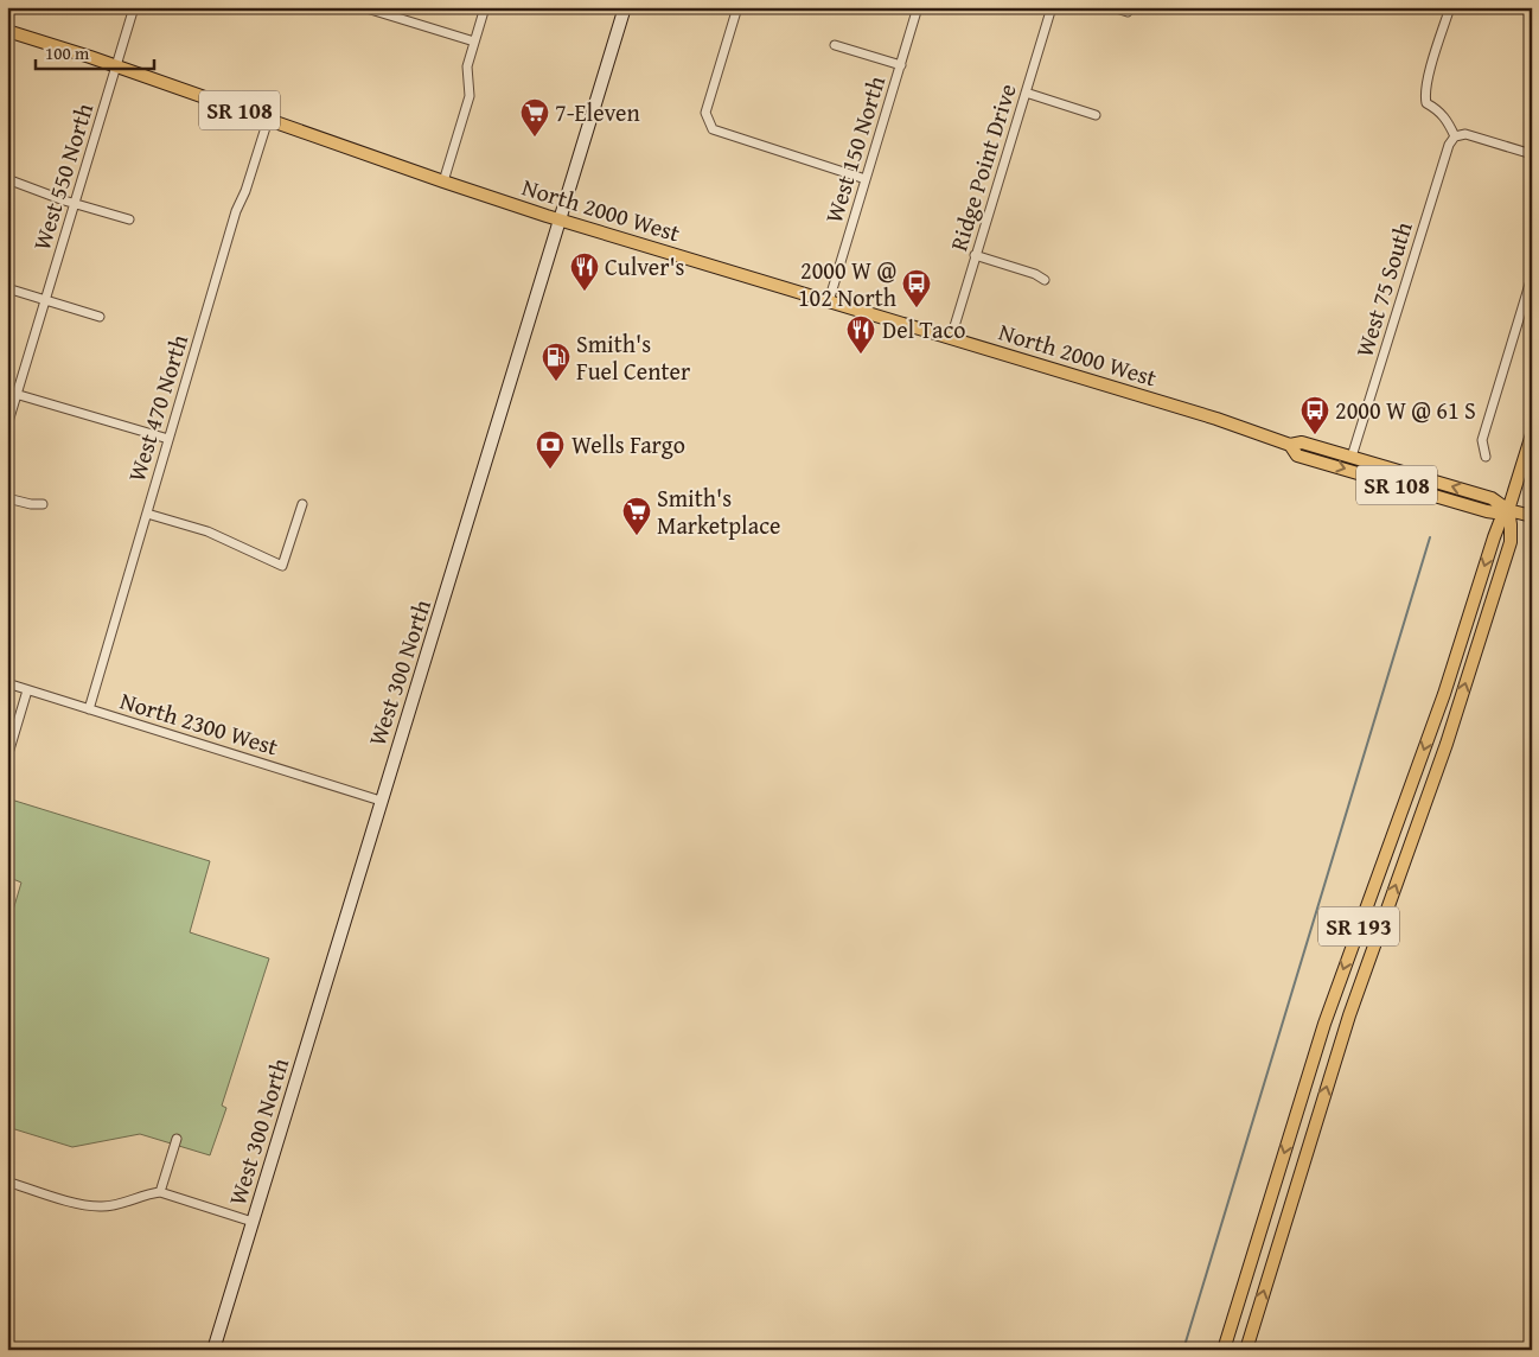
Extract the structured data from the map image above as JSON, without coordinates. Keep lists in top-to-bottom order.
{
  "streets": {
    "main road": [
      "SR 108",
      "North 2000 West",
      "West 300 North",
      "SR 193"
    ],
    "street": [
      "West 150 North",
      "Ridge Point Drive",
      "West 550 North",
      "West 75 South",
      "West 470 North",
      "North 2300 West"
    ]
  },
  "crossings": [
    ["West 150 North", "North 2000 West"],
    ["Ridge Point Drive", "North 2000 West"],
    ["West 550 North", "North 2000 West"],
    ["North 2000 West", "West 75 South"],
    ["North 2000 West", "West 470 North"],
    ["North 2000 West", "West 300 North"],
    ["North 2000 West", "SR 193"],
    ["West 470 North", "North 2300 West"],
    ["West 300 North", "North 2300 West"]
  ],
  "places": {
    "supermarket": ["7-Eleven", "Smith's Marketplace"],
    "restaurant": ["Culver's", "Del Taco"],
    "bus stop": ["2000 W @ 102 North", "2000 W @ 61 S"],
    "fuel station": ["Smith's Fuel Center"],
    "bank": ["Wells Fargo"]
  },
  "scale_bar": "100 m"
}
